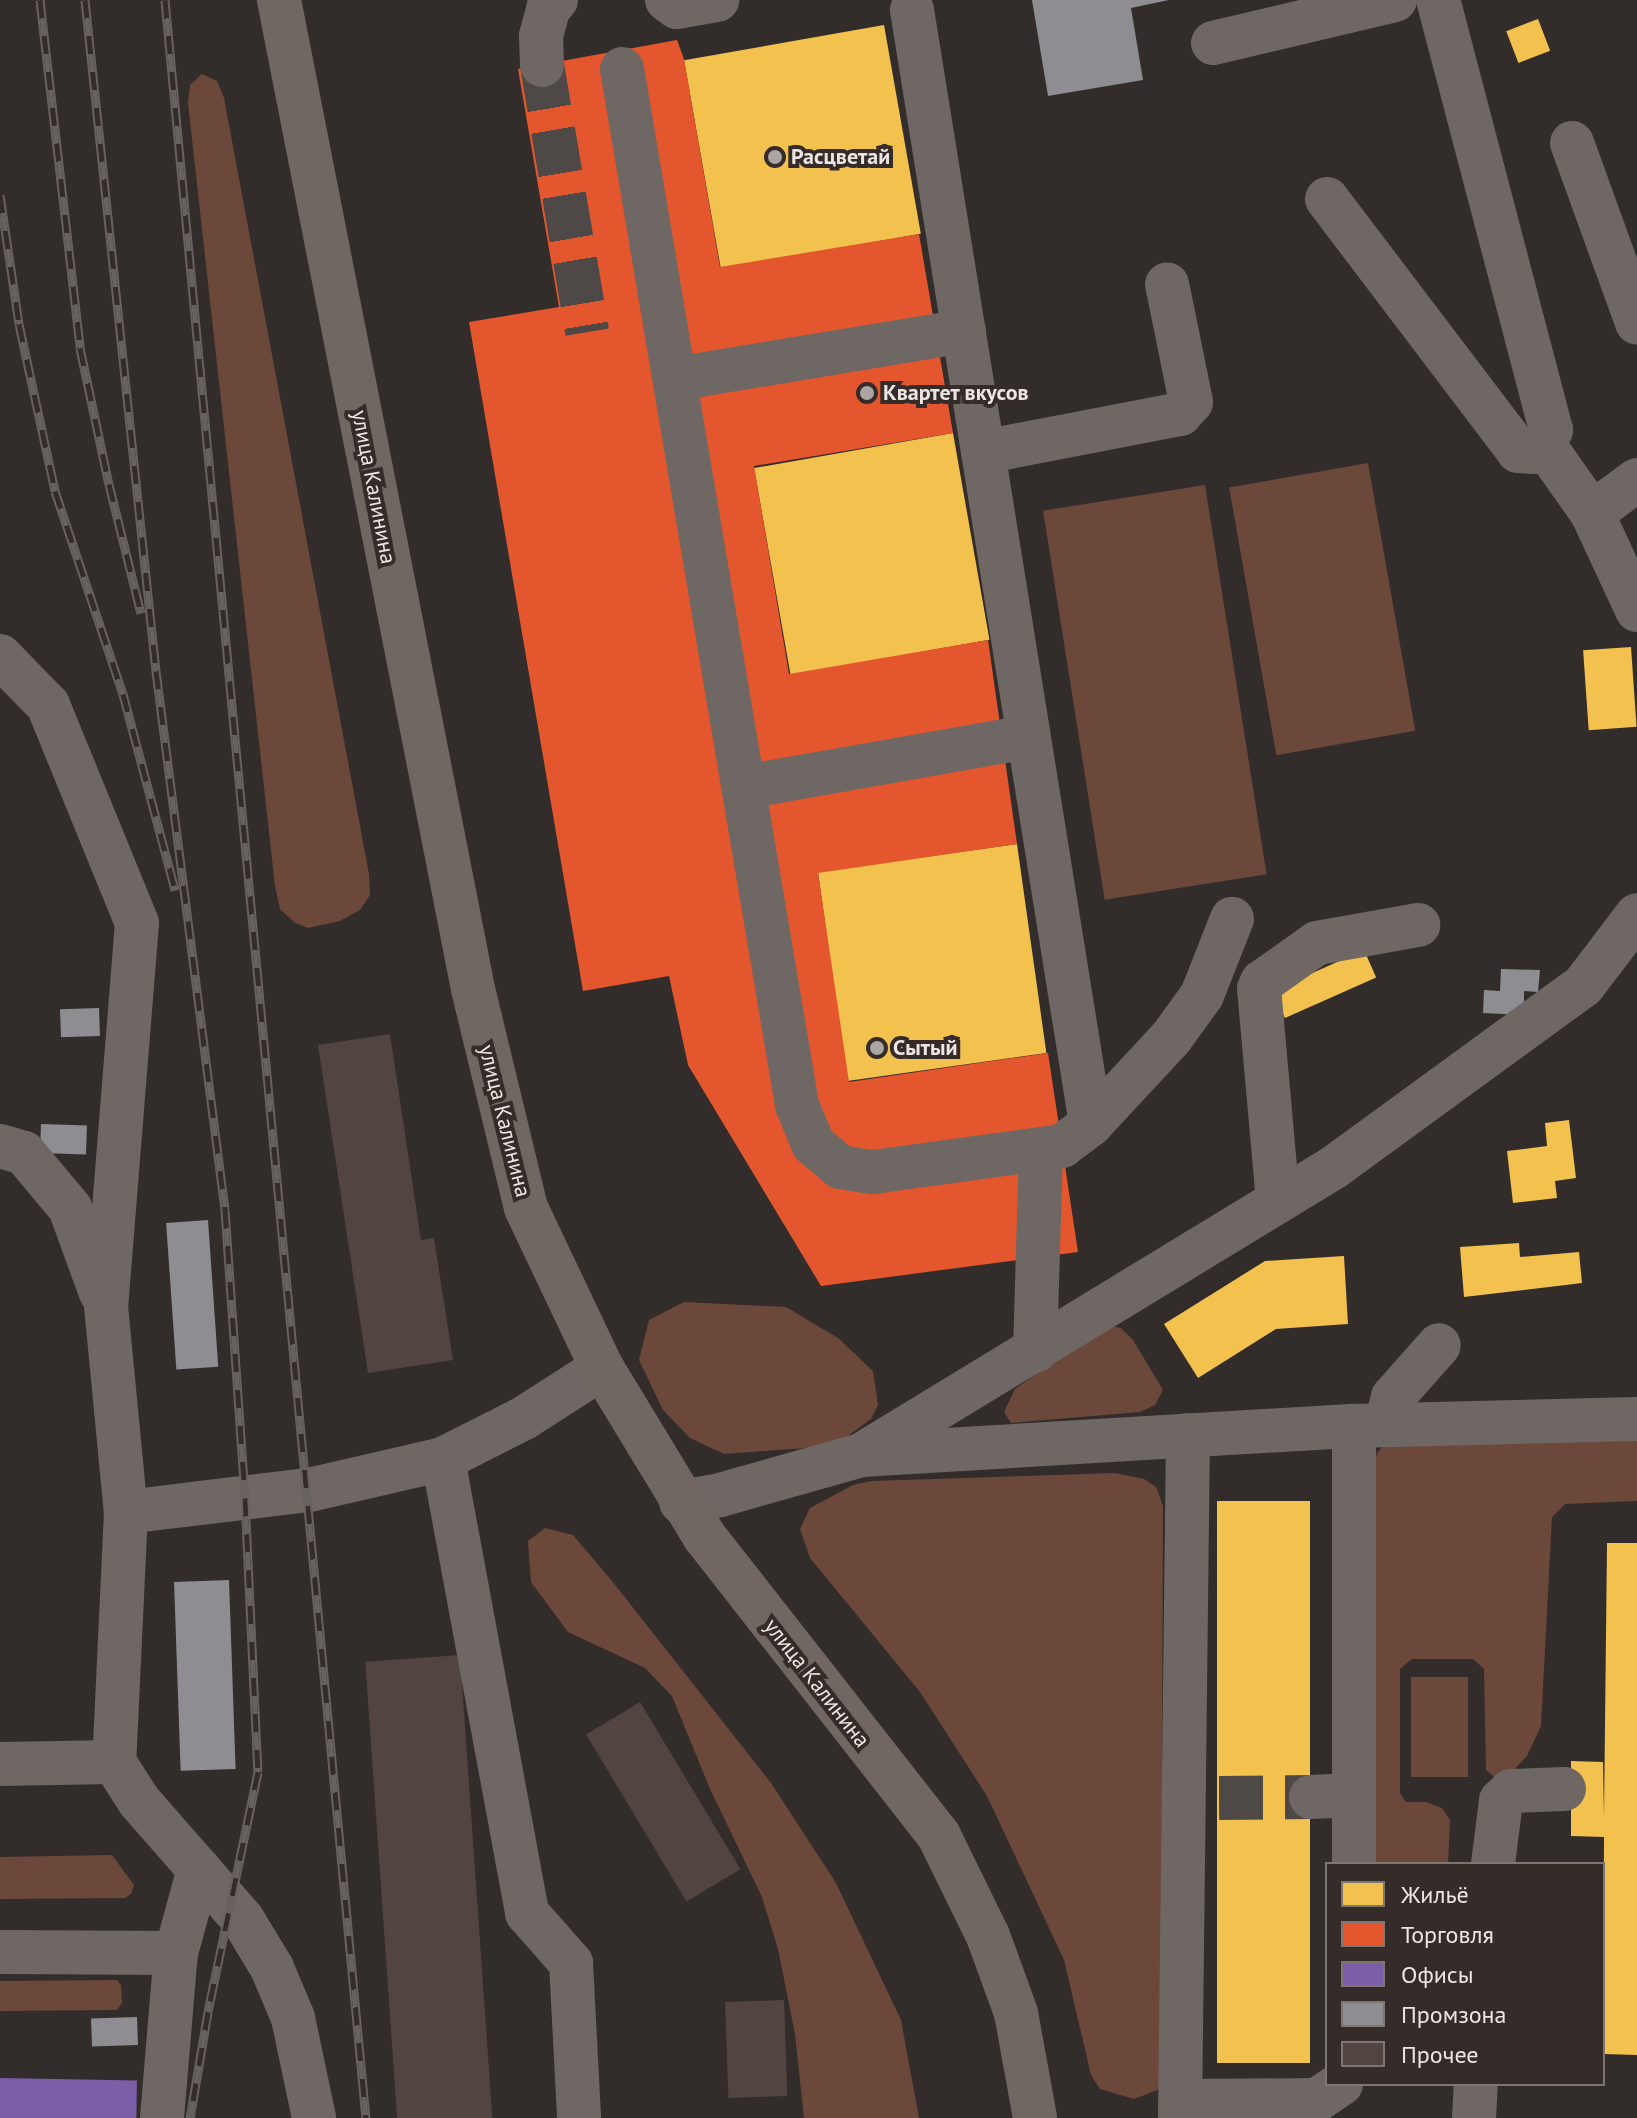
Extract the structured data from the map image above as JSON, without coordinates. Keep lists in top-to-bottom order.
{
  "streets": {
    "main road": ["улица Калинина"]
  },
  "places": ["Расцветай", "Квартет вкусов", "Сытый"],
  "legend": [
    "Жильё",
    "Торговля",
    "Офисы",
    "Промзона",
    "Прочее"
  ]
}
